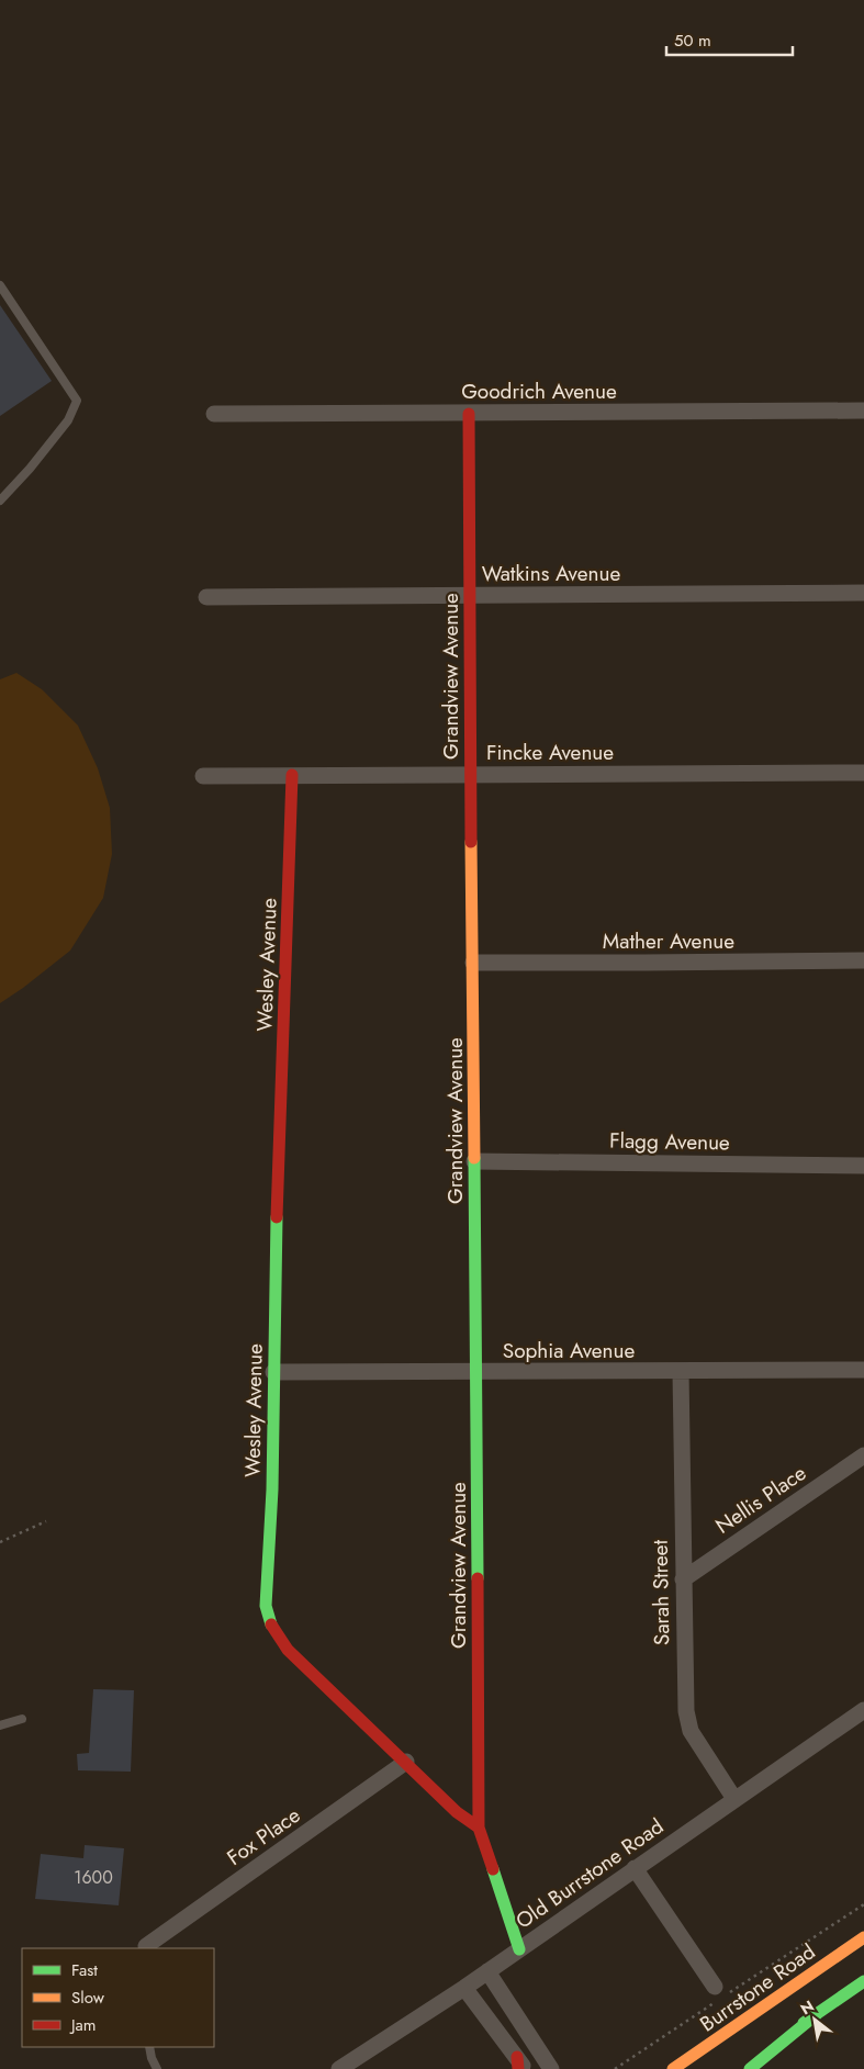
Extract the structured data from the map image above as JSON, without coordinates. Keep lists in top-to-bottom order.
{
  "streets": {
    "main road": ["Grandview Avenue", "Wesley Avenue", "Burrstone Road"],
    "street": [
      "Goodrich Avenue",
      "Watkins Avenue",
      "Fincke Avenue",
      "Mather Avenue",
      "Flagg Avenue",
      "Sophia Avenue",
      "Nellis Place",
      "Sarah Street",
      "Fox Place",
      "Old Burrstone Road"
    ]
  },
  "crossings": [
    ["Goodrich Avenue", "Grandview Avenue"],
    ["Watkins Avenue", "Grandview Avenue"],
    ["Grandview Avenue", "Fincke Avenue"],
    ["Grandview Avenue", "Mather Avenue"],
    ["Grandview Avenue", "Wesley Avenue"],
    ["Grandview Avenue", "Flagg Avenue"],
    ["Grandview Avenue", "Sophia Avenue"],
    ["Fincke Avenue", "Wesley Avenue"],
    ["Wesley Avenue", "Sophia Avenue"],
    ["Wesley Avenue", "Fox Place"],
    ["Sophia Avenue", "Sarah Street"],
    ["Nellis Place", "Sarah Street"],
    ["Sarah Street", "Old Burrstone Road"]
  ],
  "house_numbers": ["1600"],
  "legend": ["Fast", "Slow", "Jam"],
  "scale_bar": "50 m",
  "north": "top left"
}
